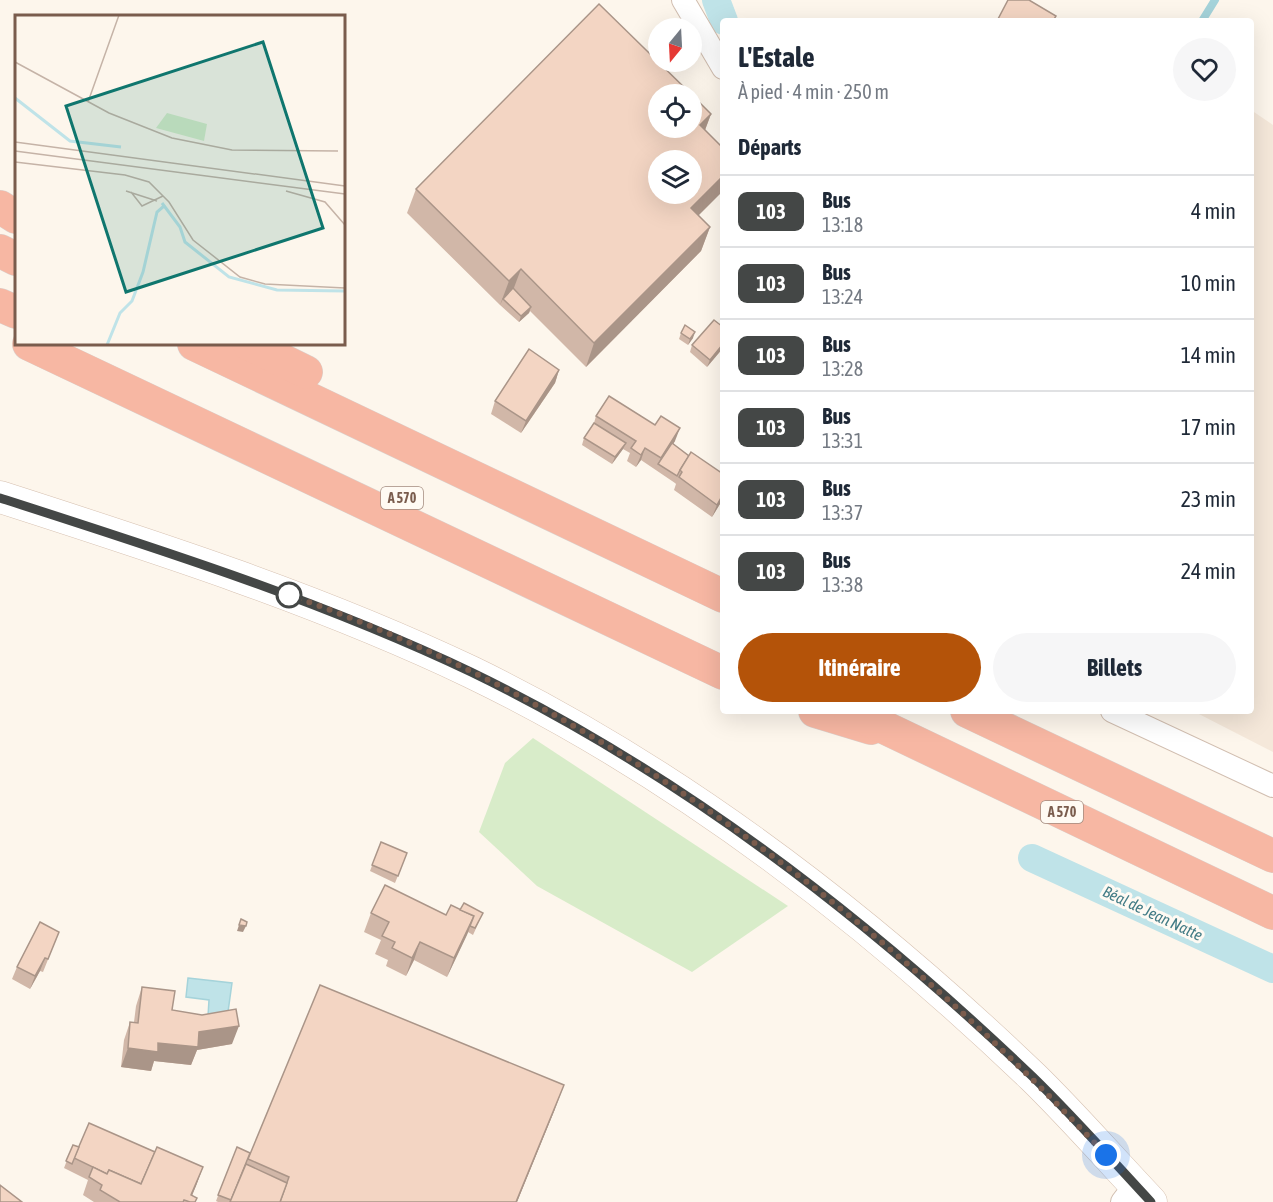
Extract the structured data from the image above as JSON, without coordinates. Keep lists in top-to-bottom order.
{
  "streets": {
    "highway": ["A 570"]
  },
  "water": ["Béal de Jean Natte"],
  "lines": ["bus line 103"],
  "north": "bottom",
  "page": {
    "heading": [
      ["L'Estale", "À pied · 4 min · 250 m"],
      "Départs"
    ],
    "list": [
      {
        "mark": "103",
        "name": "Bus",
        "note": "13:18",
        "value": "4 min"
      },
      {
        "mark": "103",
        "name": "Bus",
        "note": "13:24",
        "value": "10 min"
      },
      {
        "mark": "103",
        "name": "Bus",
        "note": "13:28",
        "value": "14 min"
      },
      {
        "mark": "103",
        "name": "Bus",
        "note": "13:31",
        "value": "17 min"
      },
      {
        "mark": "103",
        "name": "Bus",
        "note": "13:37",
        "value": "23 min"
      },
      {
        "mark": "103",
        "name": "Bus",
        "note": "13:38",
        "value": "24 min"
      }
    ],
    "buttons": ["Itinéraire", "Billets"]
  }
}
